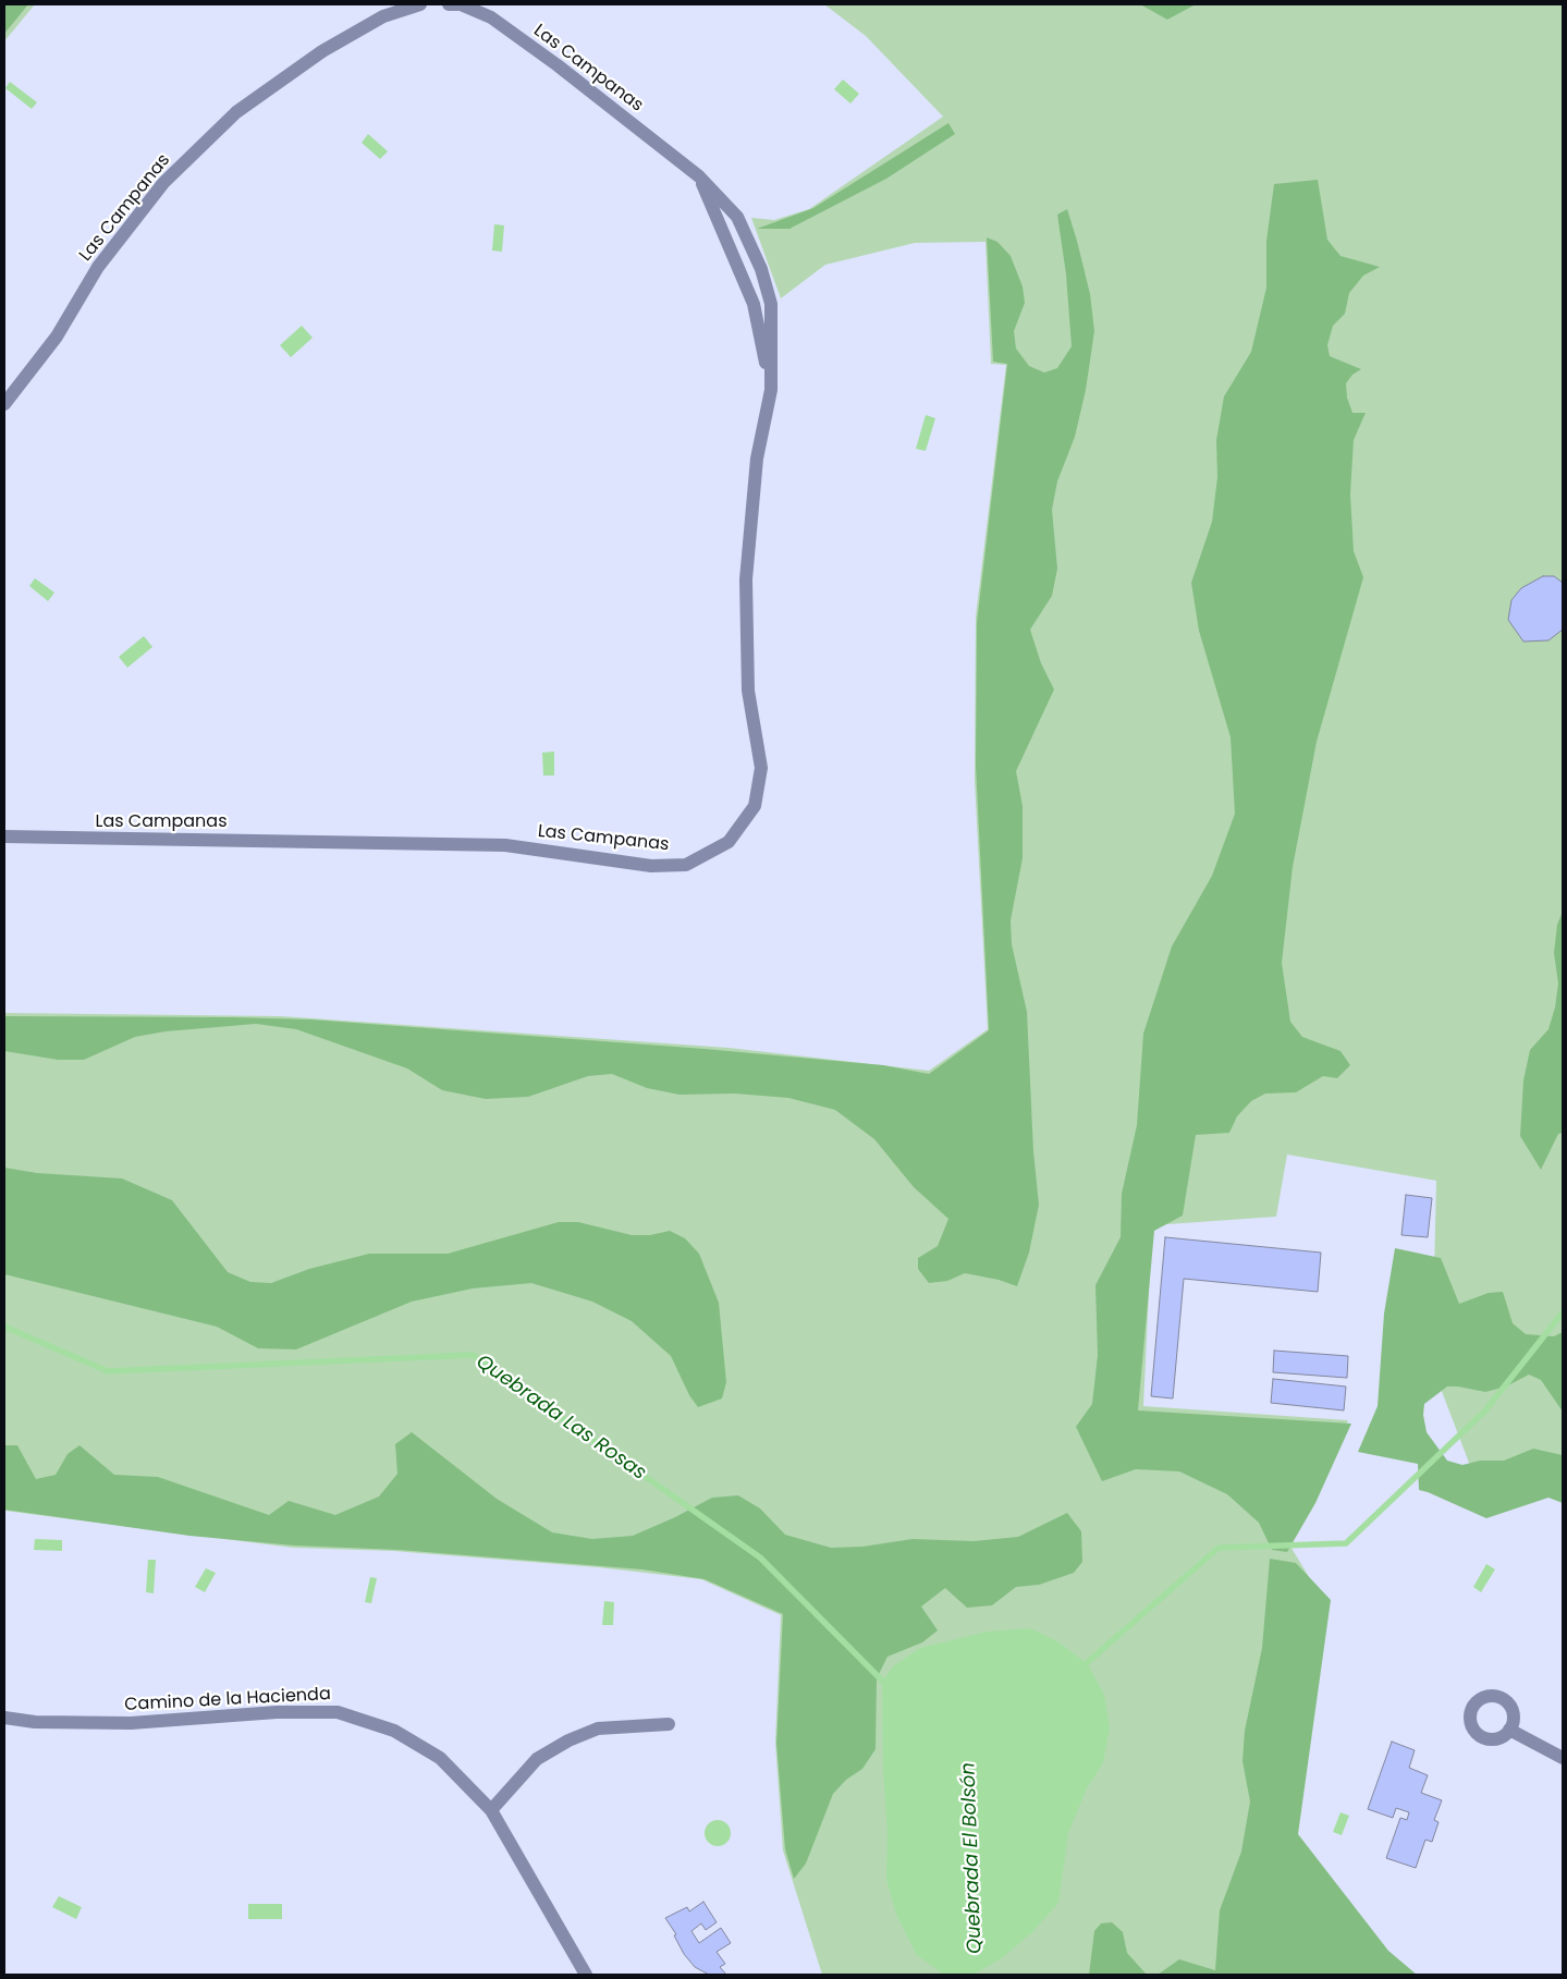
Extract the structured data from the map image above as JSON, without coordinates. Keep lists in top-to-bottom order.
{
  "streets": {
    "street": ["Las Campanas", "Camino de la Hacienda"]
  },
  "water": ["Quebrada Las Rosas", "Quebrada El Bolsón"]
}
